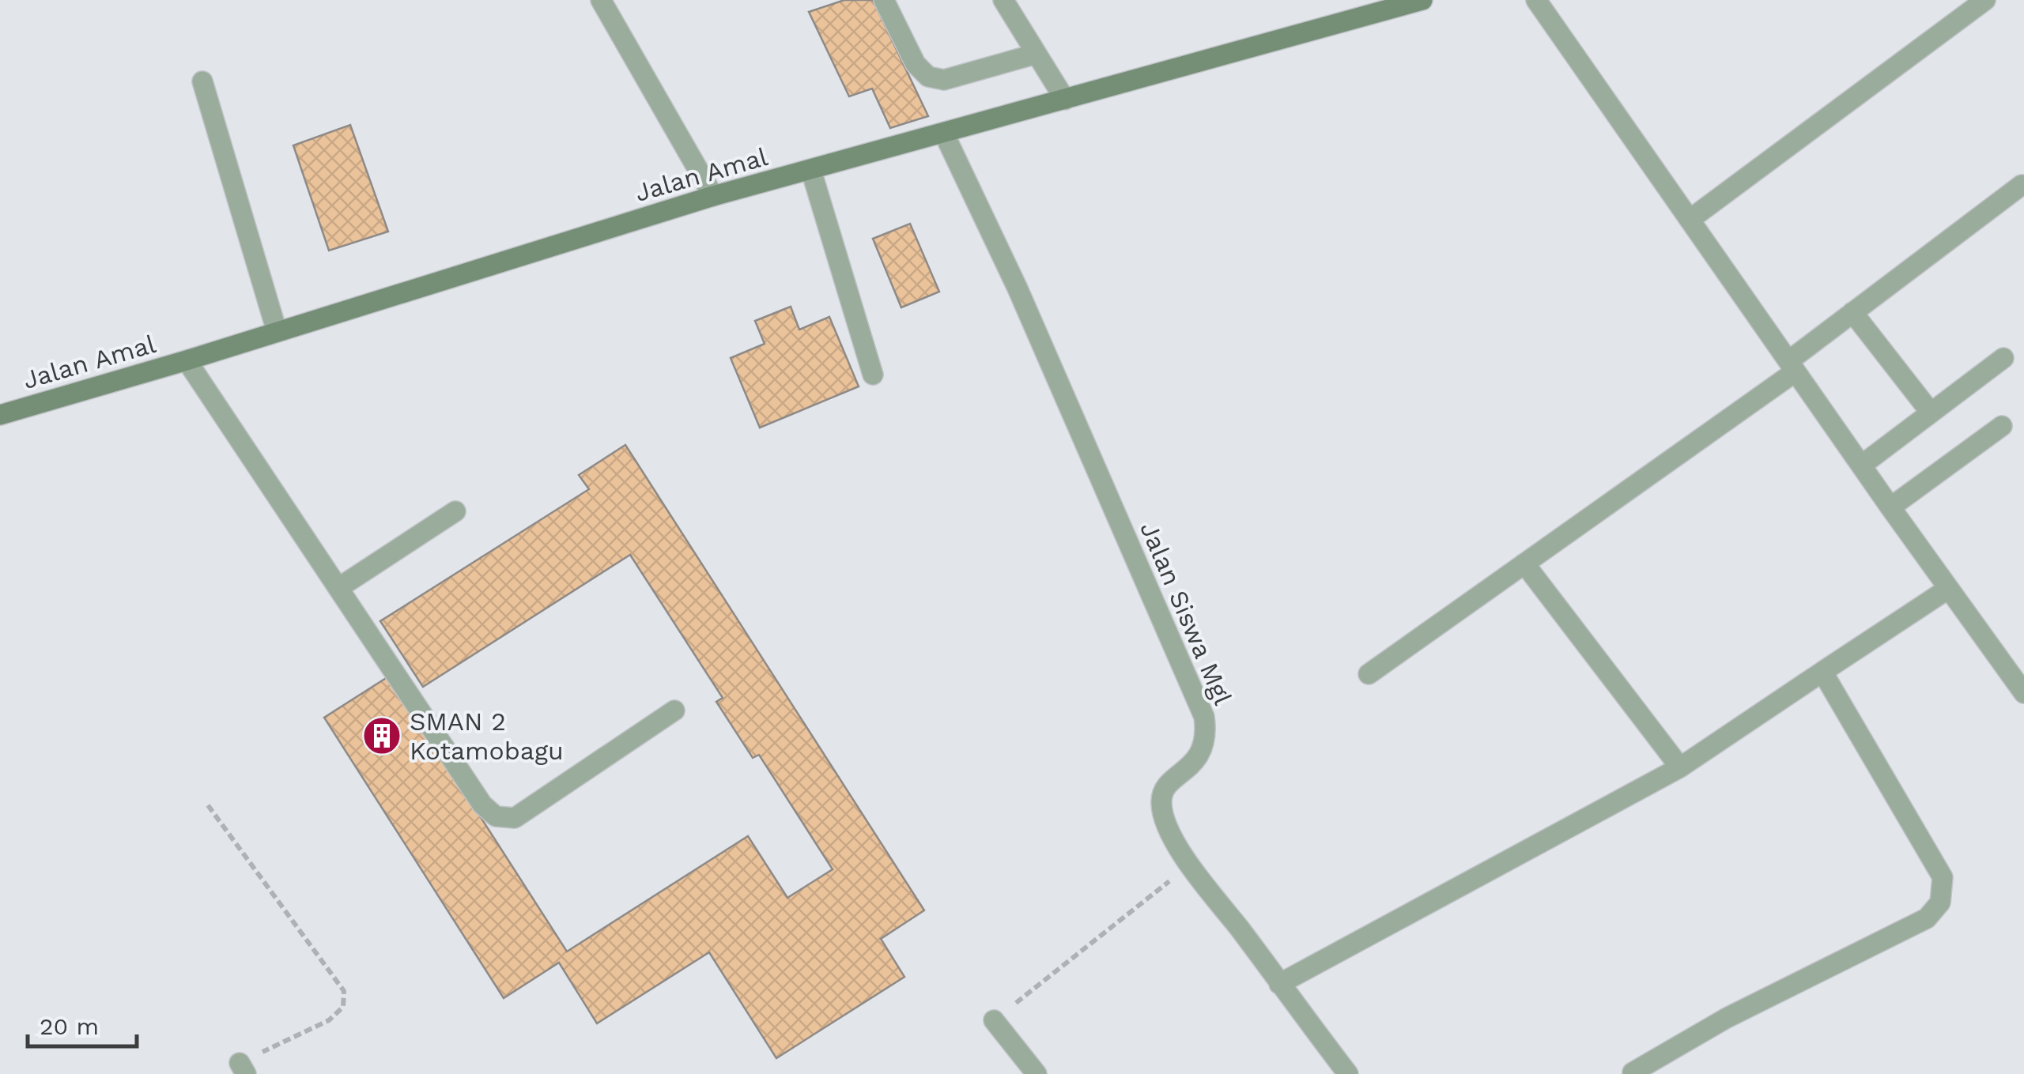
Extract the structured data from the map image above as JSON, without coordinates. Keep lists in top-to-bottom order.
{
  "streets": {
    "street": ["Jalan Amal", "Jalan Siswa Mgl"]
  },
  "crossings": [
    ["Jalan Amal", "Jalan Siswa Mgl"]
  ],
  "places": {
    "building": ["SMAN 2 Kotamobagu"]
  },
  "scale_bar": "20 m"
}
